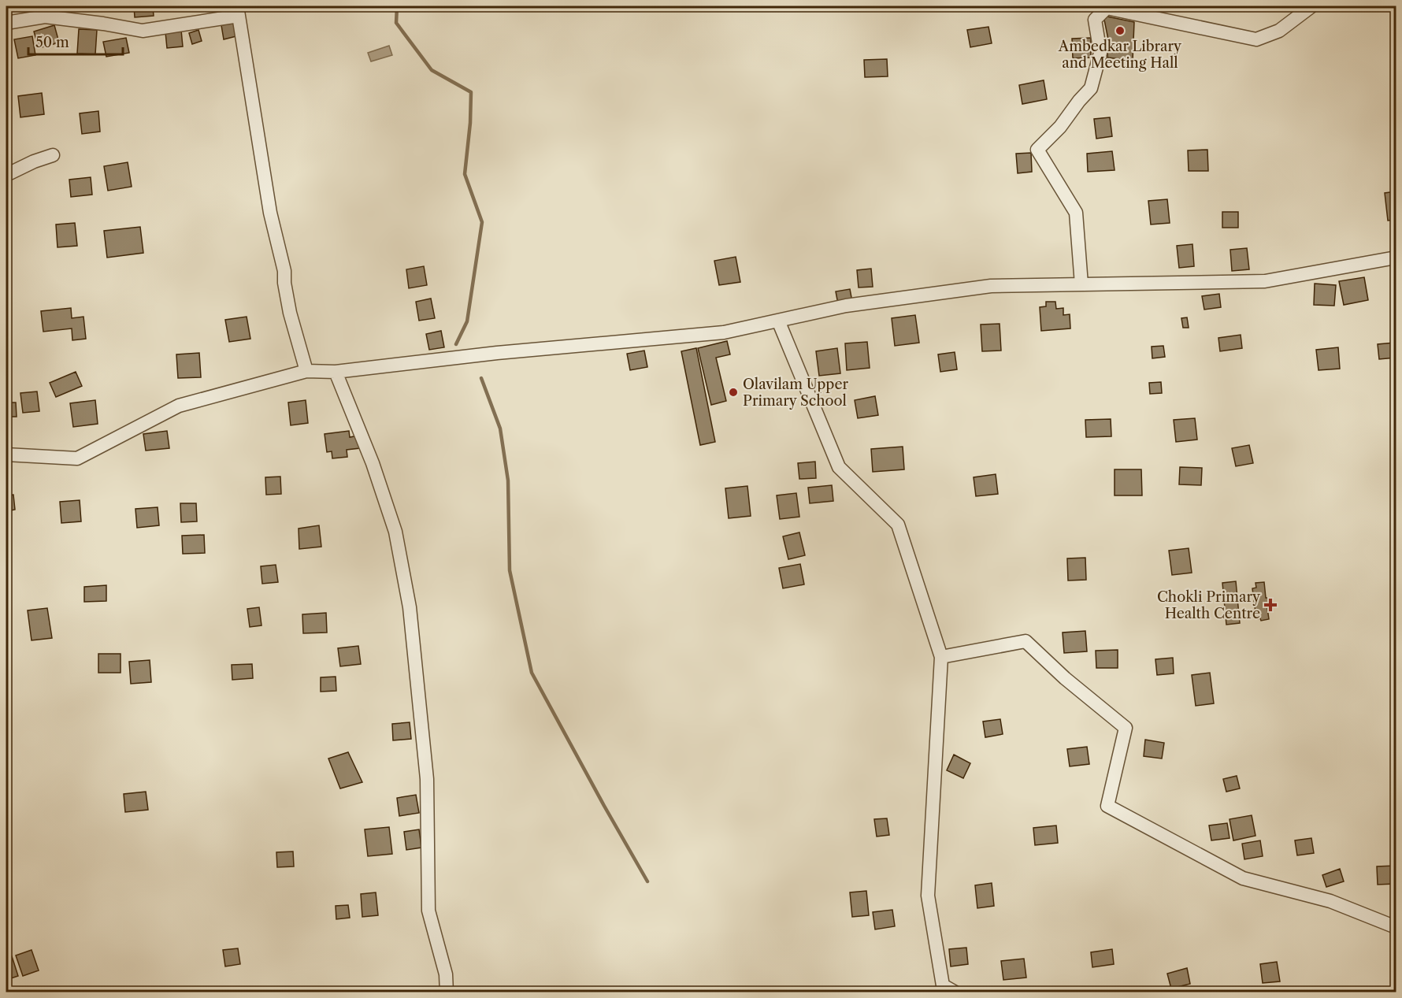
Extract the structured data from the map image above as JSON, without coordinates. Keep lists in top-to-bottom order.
{
  "places": {
    "other": ["Ambedkar Library and Meeting Hall", "Olavilam Upper Primary School"],
    "health": ["Chokli Primary Health Centre"]
  },
  "scale_bar": "50 m"
}
